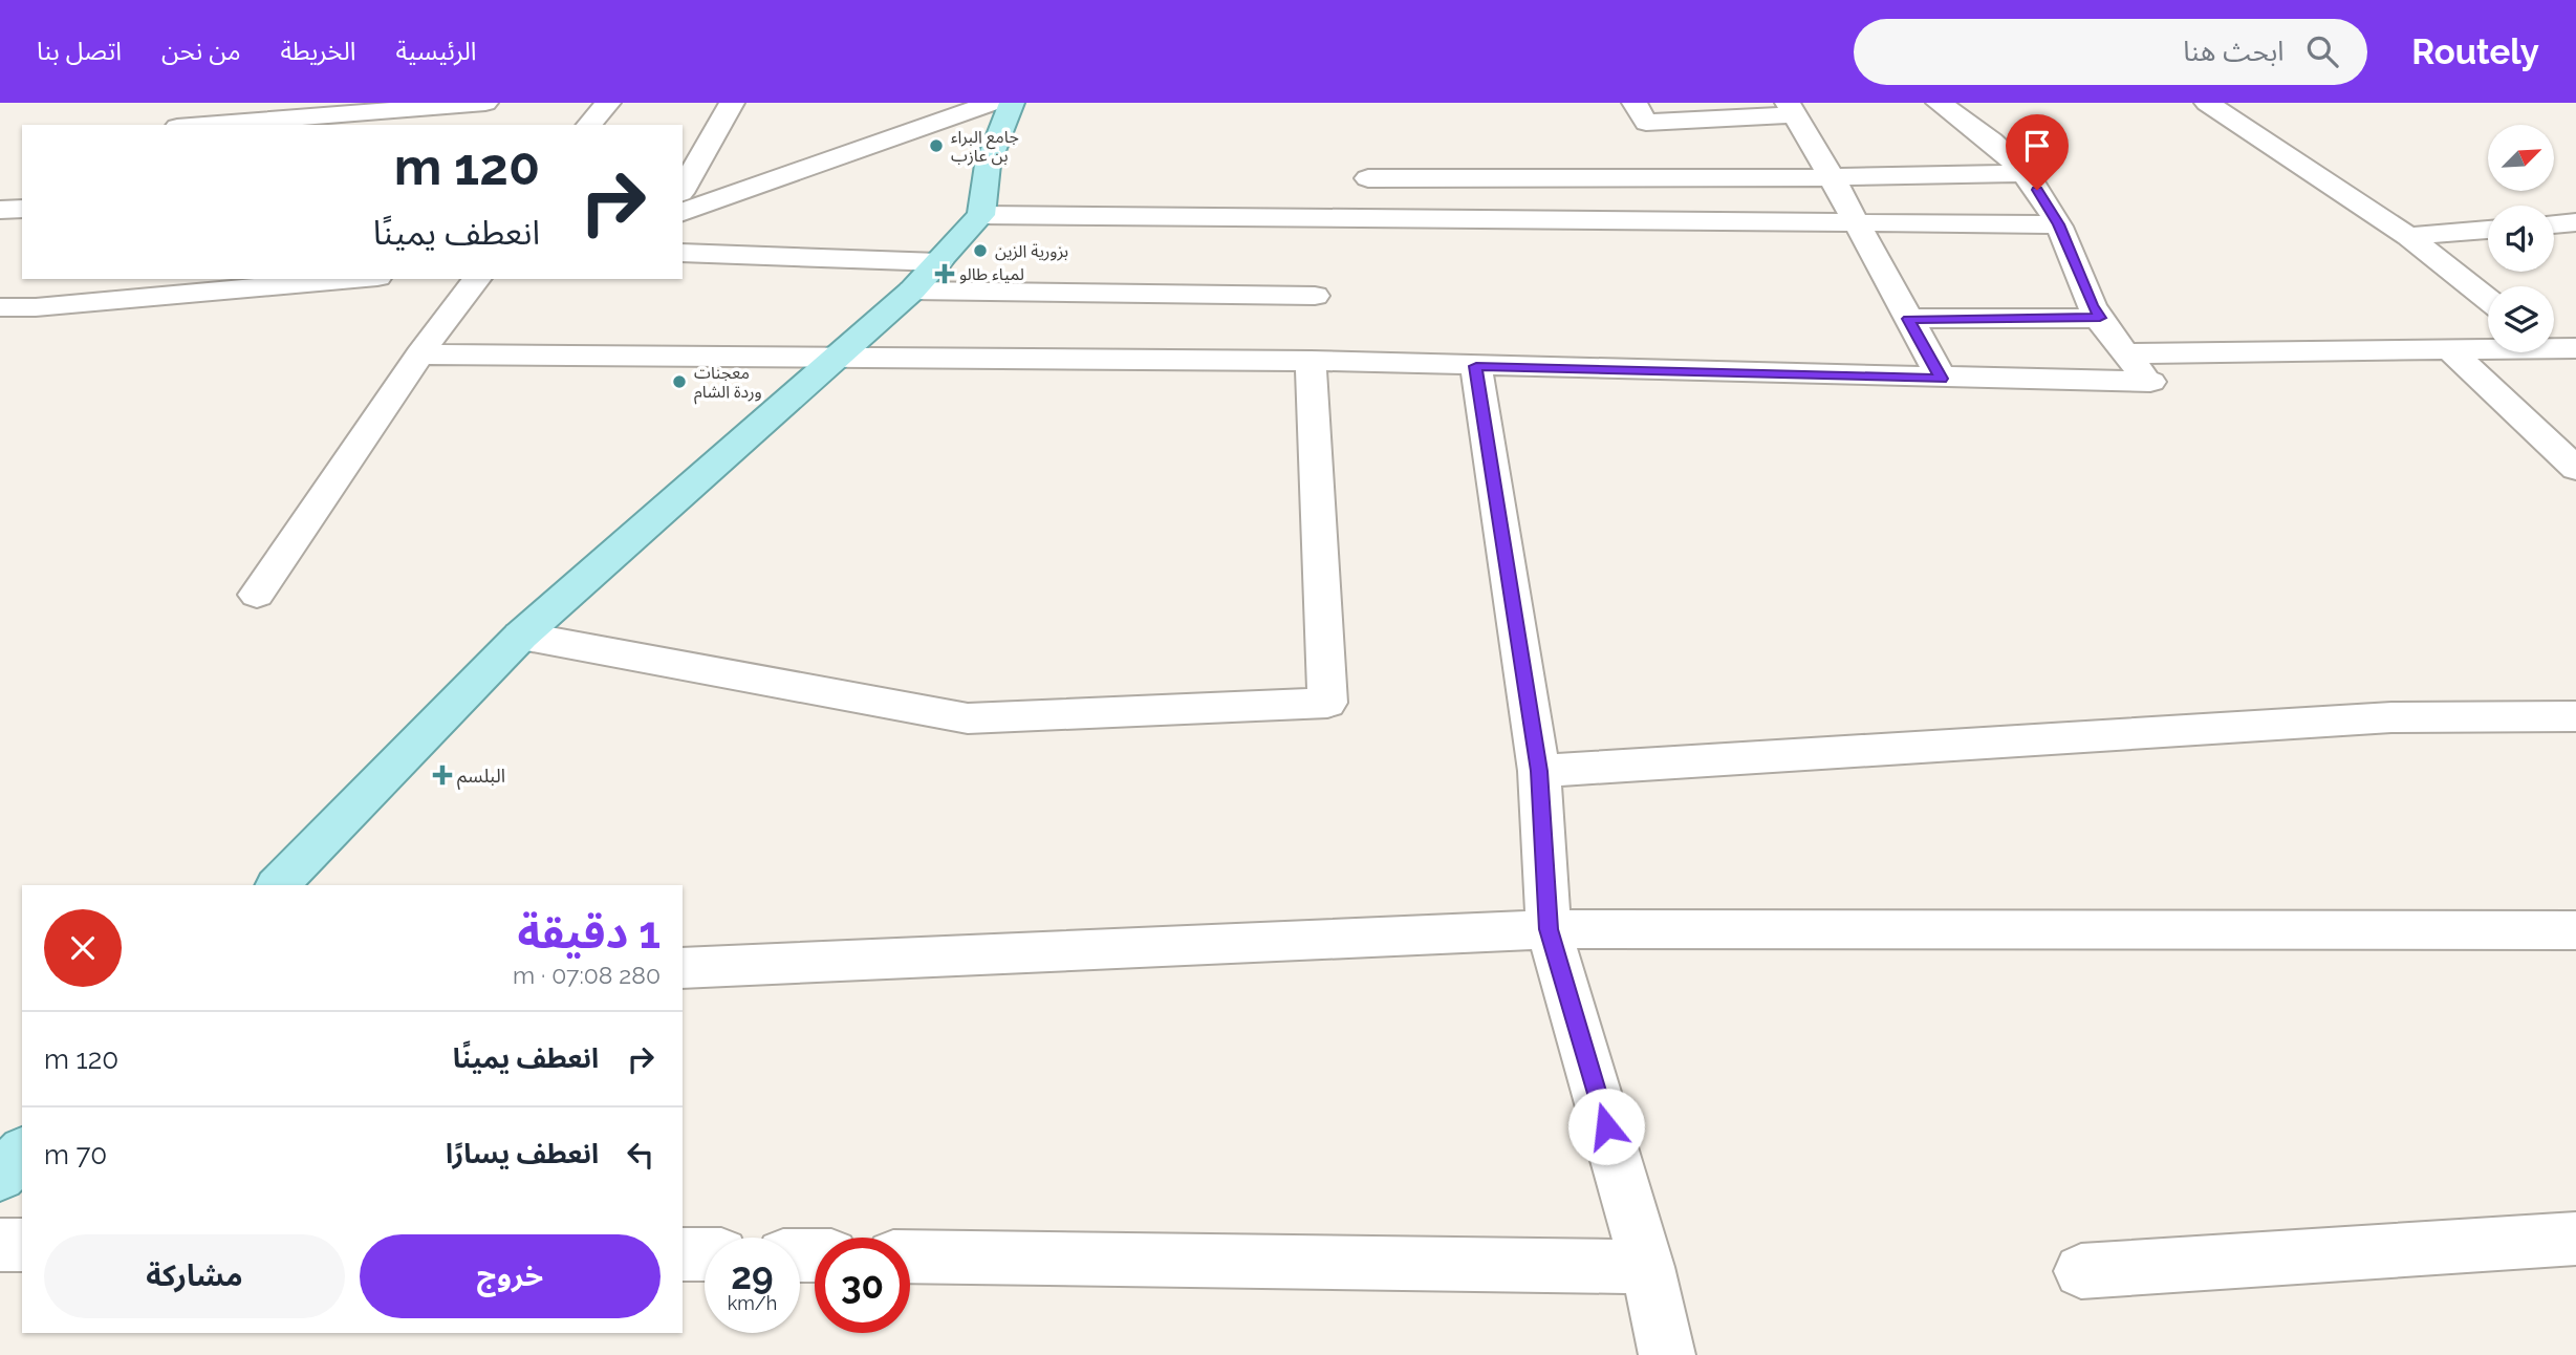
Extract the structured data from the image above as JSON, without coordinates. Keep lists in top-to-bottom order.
{
  "places": {
    "other": ["جامع البراء بن عازب", "بزورية الزين", "معجنات وردة الشام"],
    "health": ["لمياء طالو", "البلسم"]
  },
  "north": "top right",
  "page": {
    "header": "Routely",
    "search": "ابحث هنا",
    "nav": [
      "الرئيسية",
      "الخريطة",
      "من نحن",
      "اتصل بنا"
    ],
    "turn": ["120 m", "انعطف يمينًا"],
    "heading": ["1 دقيقة", "280 m · 07:08"],
    "list": [
      {
        "name": "انعطف يمينًا",
        "value": "120 m"
      },
      {
        "name": "انعطف يسارًا",
        "value": "70 m"
      }
    ],
    "buttons": ["خروج", "مشاركة"],
    "speed": "29 km/h",
    "limit": "30"
  }
}
